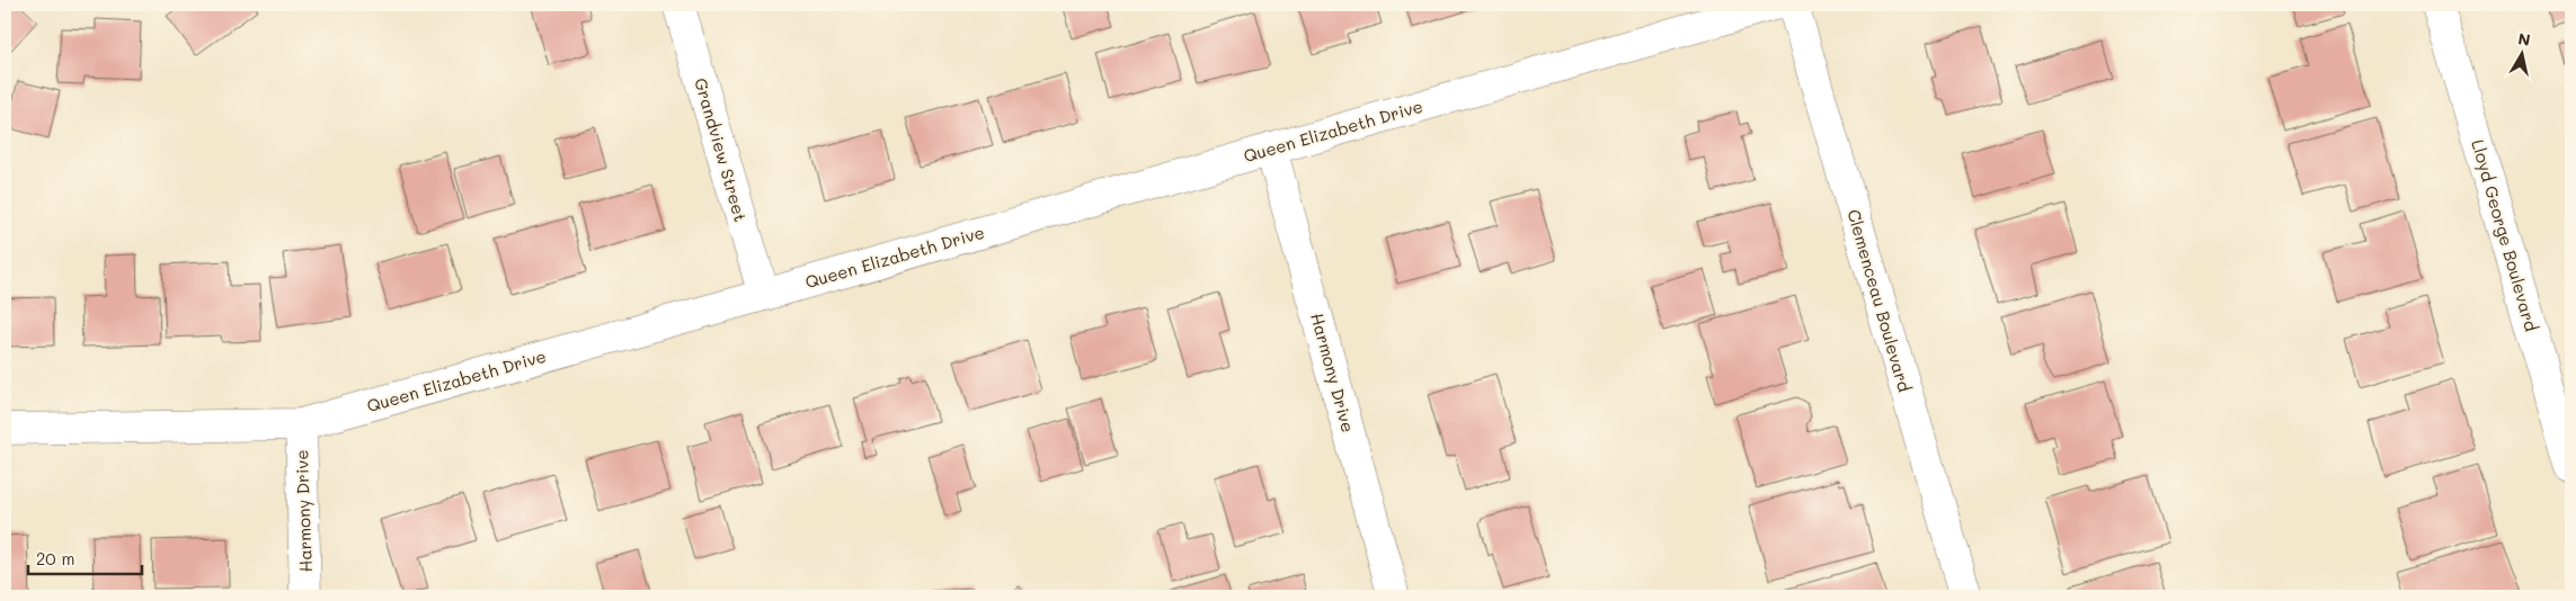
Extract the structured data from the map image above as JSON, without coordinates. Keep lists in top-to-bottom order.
{
  "streets": {
    "street": [
      "Queen Elizabeth Drive",
      "Grandview Street",
      "Lloyd George Boulevard",
      "Clemenceau Boulevard",
      "Harmony Drive"
    ]
  },
  "crossings": [
    ["Queen Elizabeth Drive", "Grandview Street"],
    ["Queen Elizabeth Drive", "Harmony Drive"]
  ],
  "scale_bar": "20 m",
  "north": "top"
}
